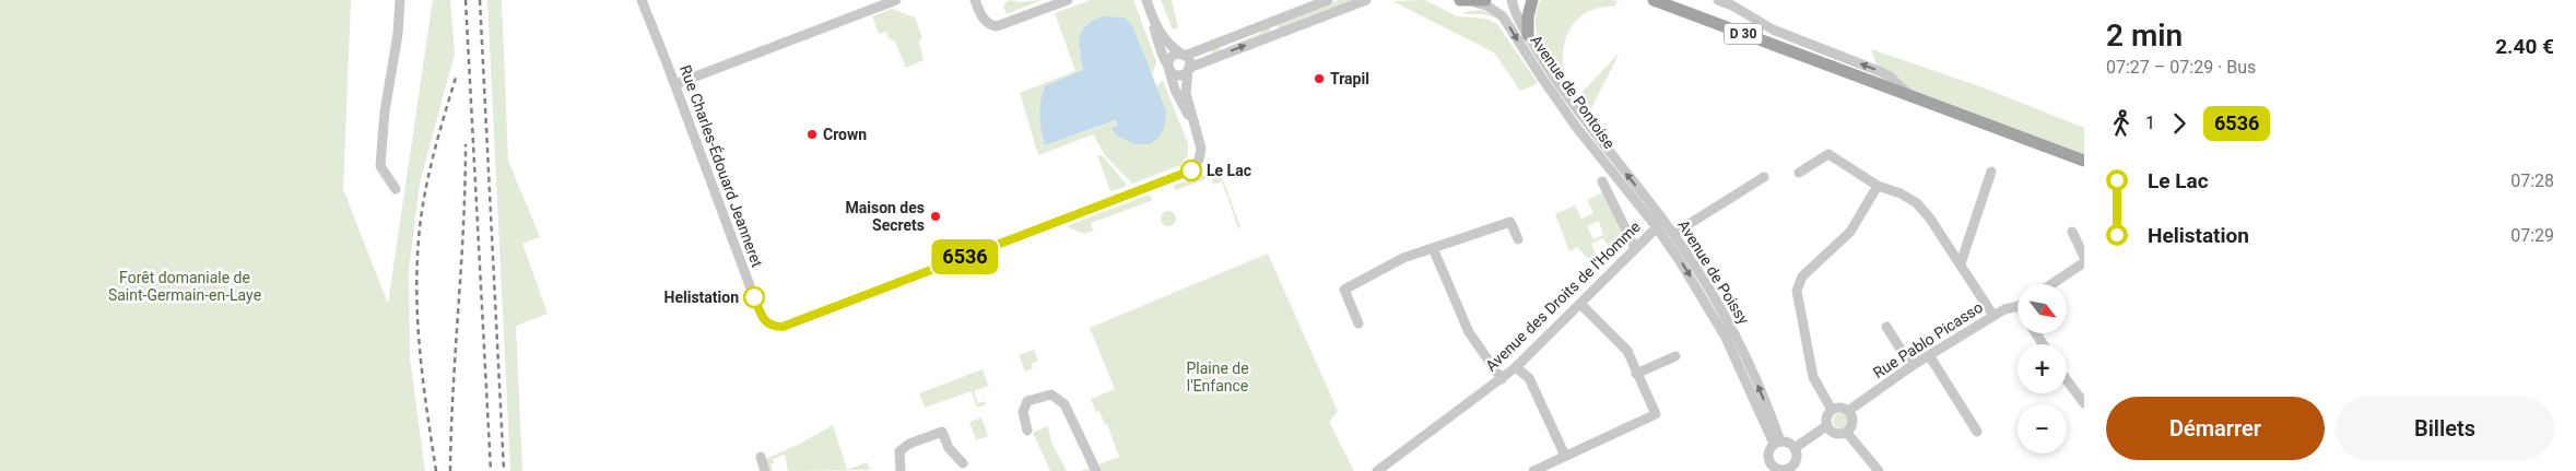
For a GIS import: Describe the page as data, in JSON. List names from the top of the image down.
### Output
{
  "streets": {
    "main road": ["D 30"],
    "street": [
      "Avenue de Pontoise",
      "Rue Charles-Édouard Jeanneret",
      "Avenue de Poissy",
      "Avenue des Droits de l'Homme",
      "Rue Pablo Picasso"
    ]
  },
  "crossings": [
    ["Avenue de Pontoise", "Avenue de Poissy"],
    ["Avenue de Poissy", "Avenue des Droits de l'Homme"]
  ],
  "parks": ["Forêt domaniale de Saint-Germain-en-Laye", "Plaine de l'Enfance"],
  "places": [
    "Trapil",
    "Crown",
    "Le Lac",
    "Maison des Secrets",
    "Helistation"
  ],
  "lines": ["bus line 6536"],
  "north": "bottom right",
  "page": {
    "on_map": "6536",
    "heading": ["2 min", "07:27 – 07:29 · Bus", "2.40 €"],
    "legs": ["1", "6536"],
    "list": [
      {
        "name": "Le Lac",
        "value": "07:28"
      },
      {
        "name": "Helistation",
        "value": "07:29"
      }
    ],
    "map_buttons": ["+", "−"],
    "buttons": ["Démarrer", "Billets"]
  }
}
